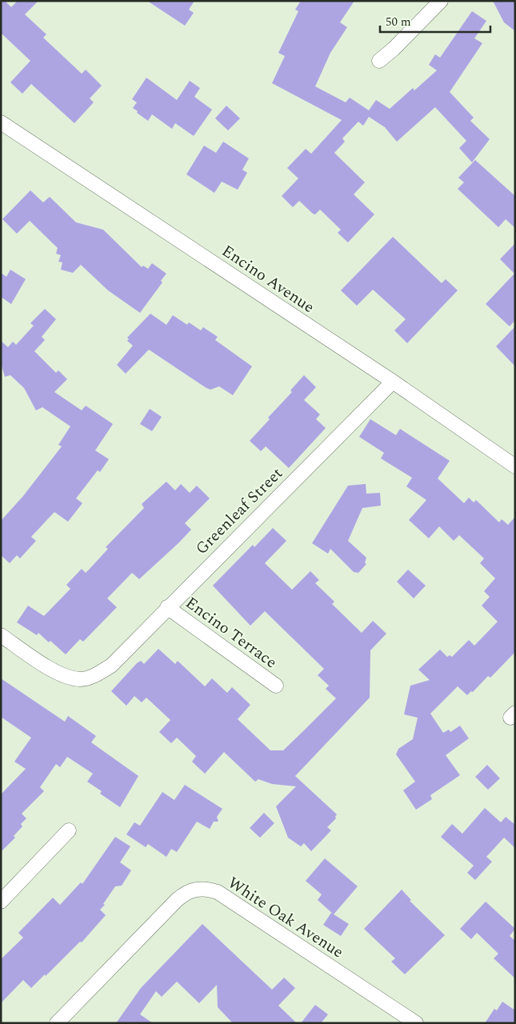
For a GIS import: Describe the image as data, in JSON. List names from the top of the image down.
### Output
{
  "streets": {
    "street": [
      "Encino Avenue",
      "Greenleaf Street",
      "Encino Terrace",
      "White Oak Avenue"
    ]
  },
  "crossings": [
    ["Encino Avenue", "Greenleaf Street"],
    ["Greenleaf Street", "Encino Terrace"]
  ],
  "scale_bar": "50 m"
}
